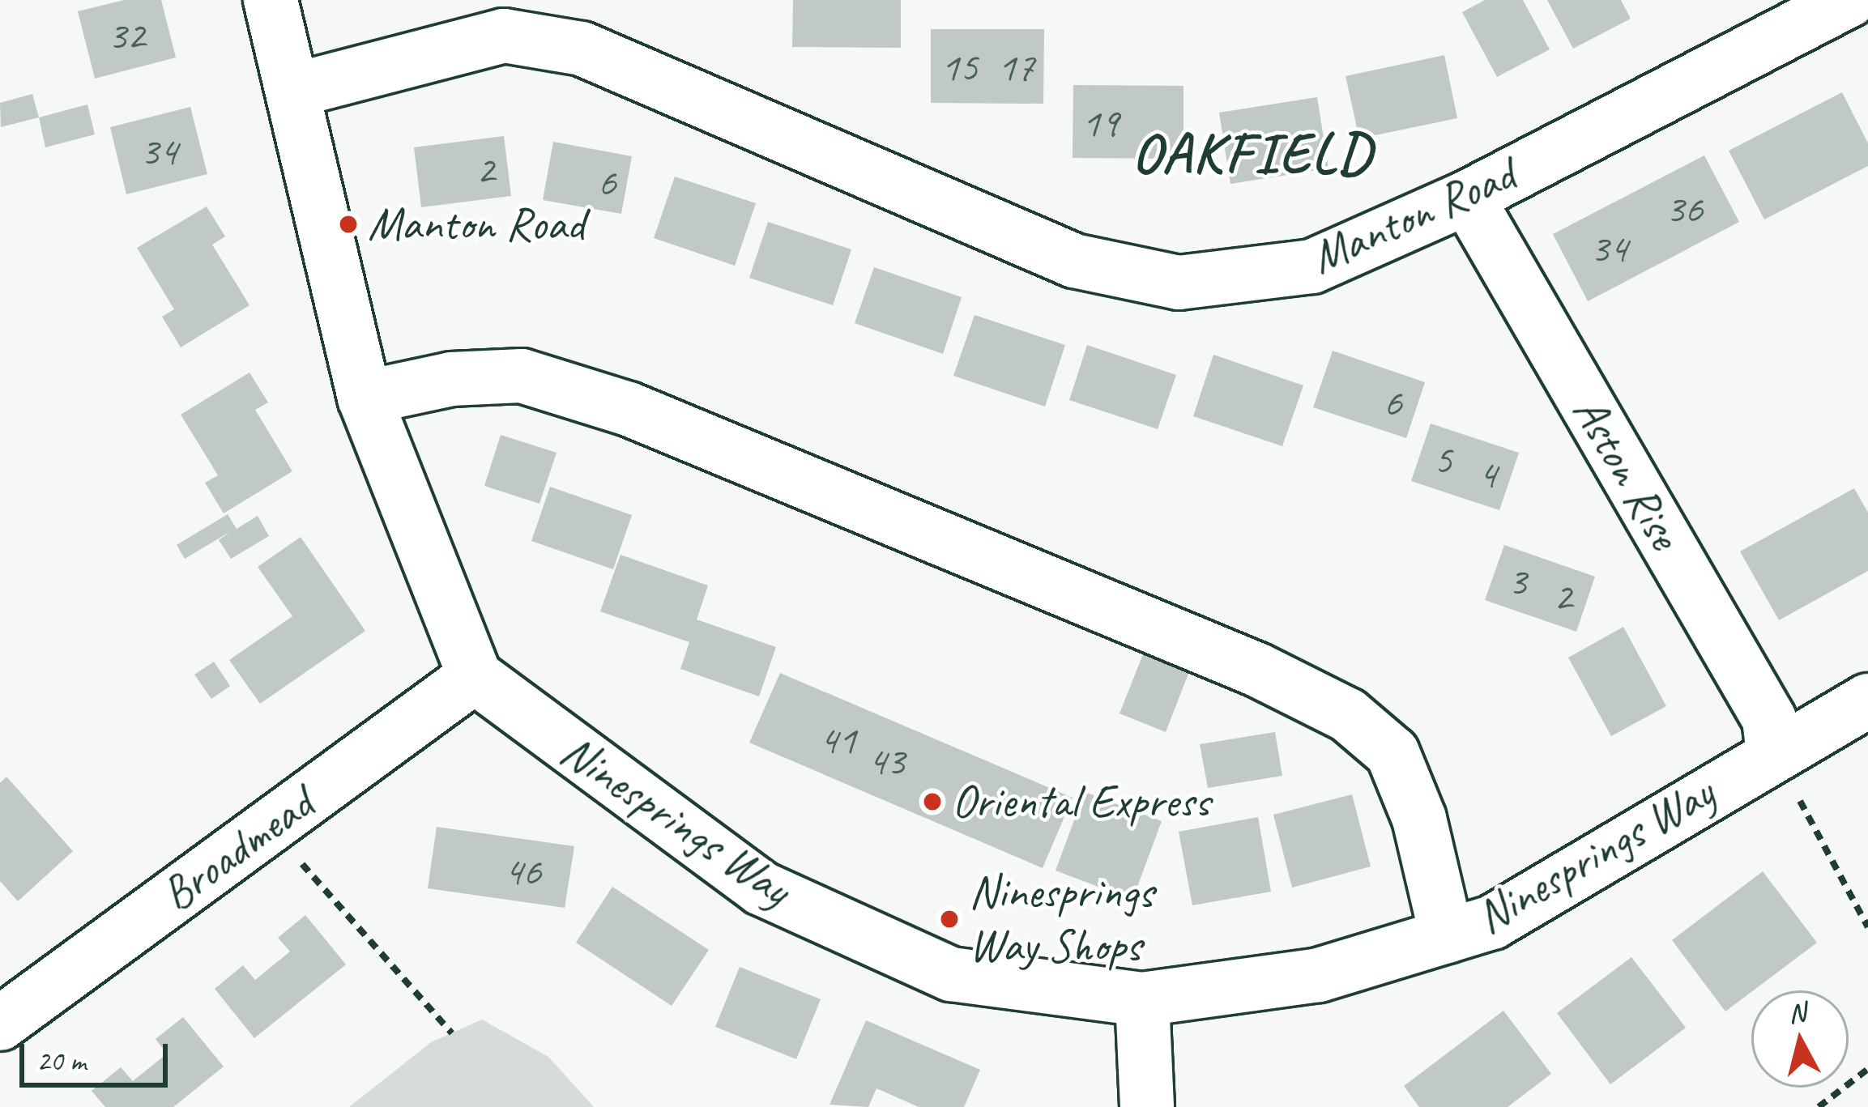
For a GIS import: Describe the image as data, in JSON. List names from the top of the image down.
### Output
{
  "streets": {
    "street": [
      "Manton Road",
      "Aston Rise",
      "Ninesprings Way",
      "Broadmead"
    ]
  },
  "crossings": [
    ["Manton Road", "Aston Rise"],
    ["Aston Rise", "Ninesprings Way"],
    ["Ninesprings Way", "Broadmead"]
  ],
  "districts": ["OAKFIELD"],
  "places": ["Manton Road", "Oriental Express", "Ninesprings Way Shops"],
  "house_numbers": [
    "32",
    "15",
    "17",
    "19",
    "34",
    "2",
    "6",
    "36",
    "34",
    "6",
    "5",
    "4",
    "3",
    "2",
    "41",
    "43",
    "46"
  ],
  "scale_bar": "20 m",
  "north": "top"
}
